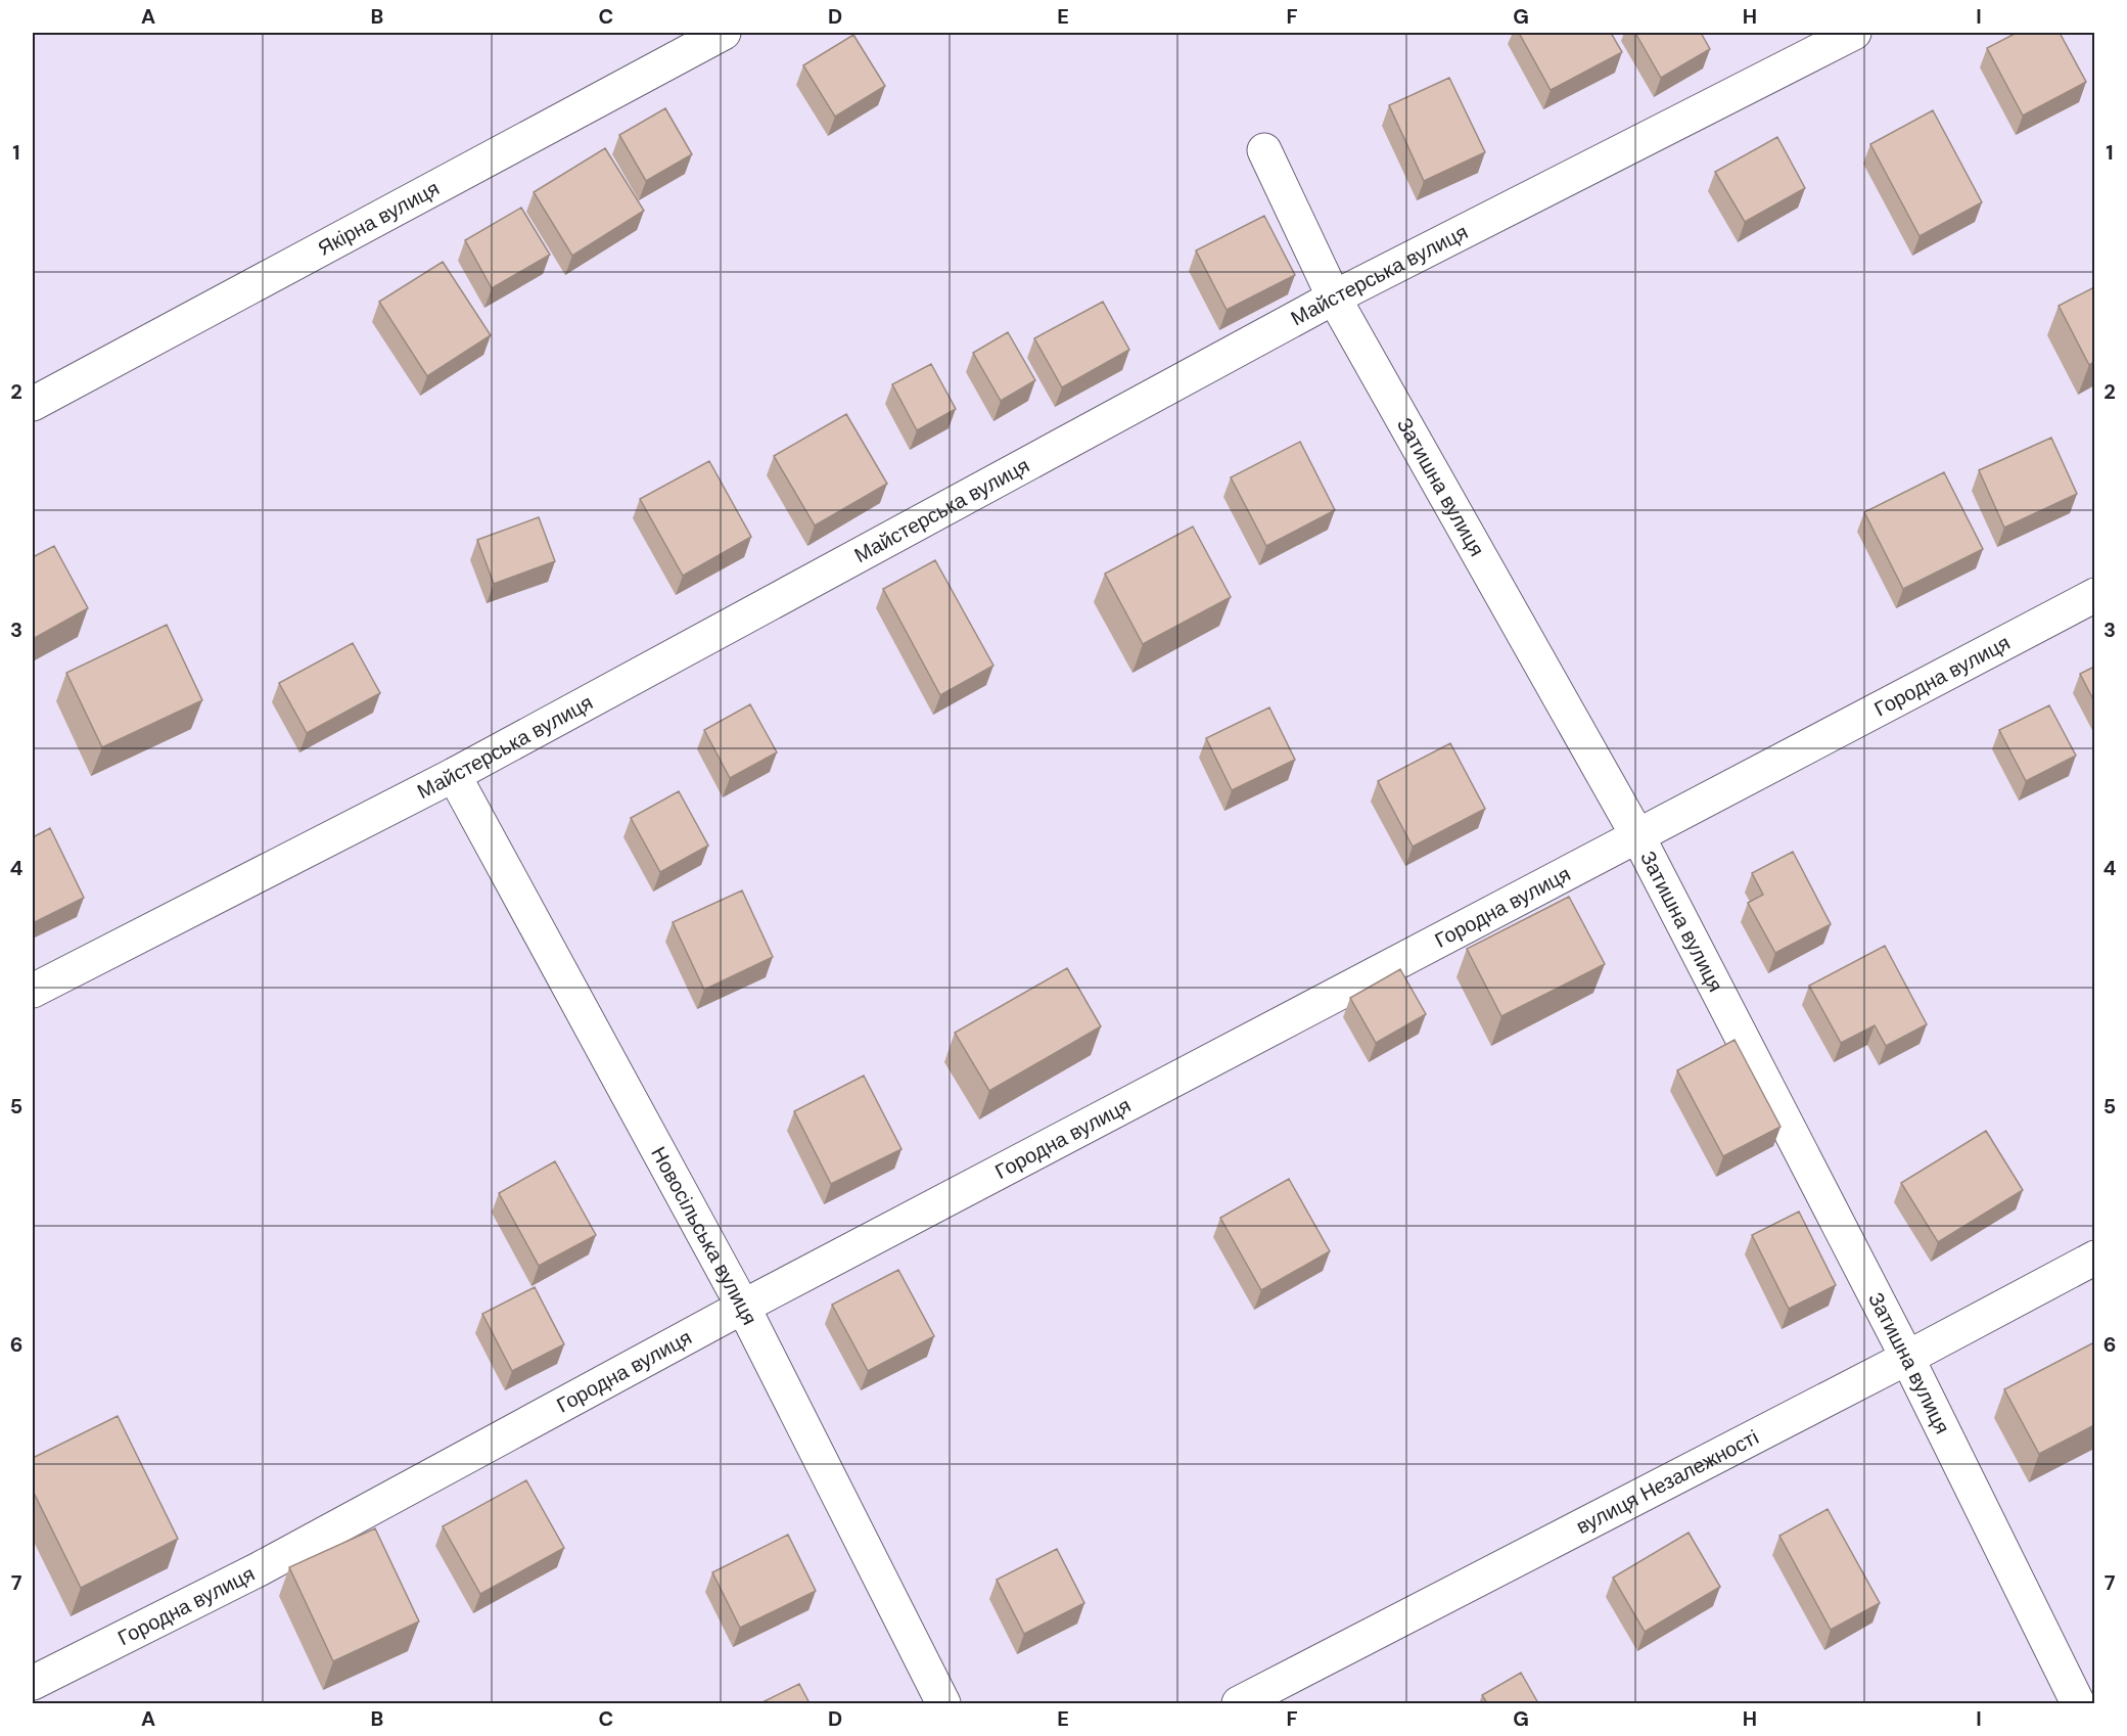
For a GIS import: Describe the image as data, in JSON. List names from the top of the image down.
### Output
{
  "streets": {
    "street": [
      "Якірна вулиця",
      "Майстерська вулиця",
      "Затишна вулиця",
      "Городна вулиця",
      "Новосільська вулиця",
      "вулиця Незалежності"
    ]
  },
  "crossings": [
    ["Майстерська вулиця", "Затишна вулиця"],
    ["Майстерська вулиця", "Новосільська вулиця"],
    ["Затишна вулиця", "Городна вулиця"],
    ["Затишна вулиця", "вулиця Незалежності"],
    ["Городна вулиця", "Новосільська вулиця"]
  ],
  "grid": {
    "columns": [
      "A",
      "B",
      "C",
      "D",
      "E",
      "F",
      "G",
      "H",
      "I"
    ],
    "rows": [
      "1",
      "2",
      "3",
      "4",
      "5",
      "6",
      "7"
    ]
  }
}
